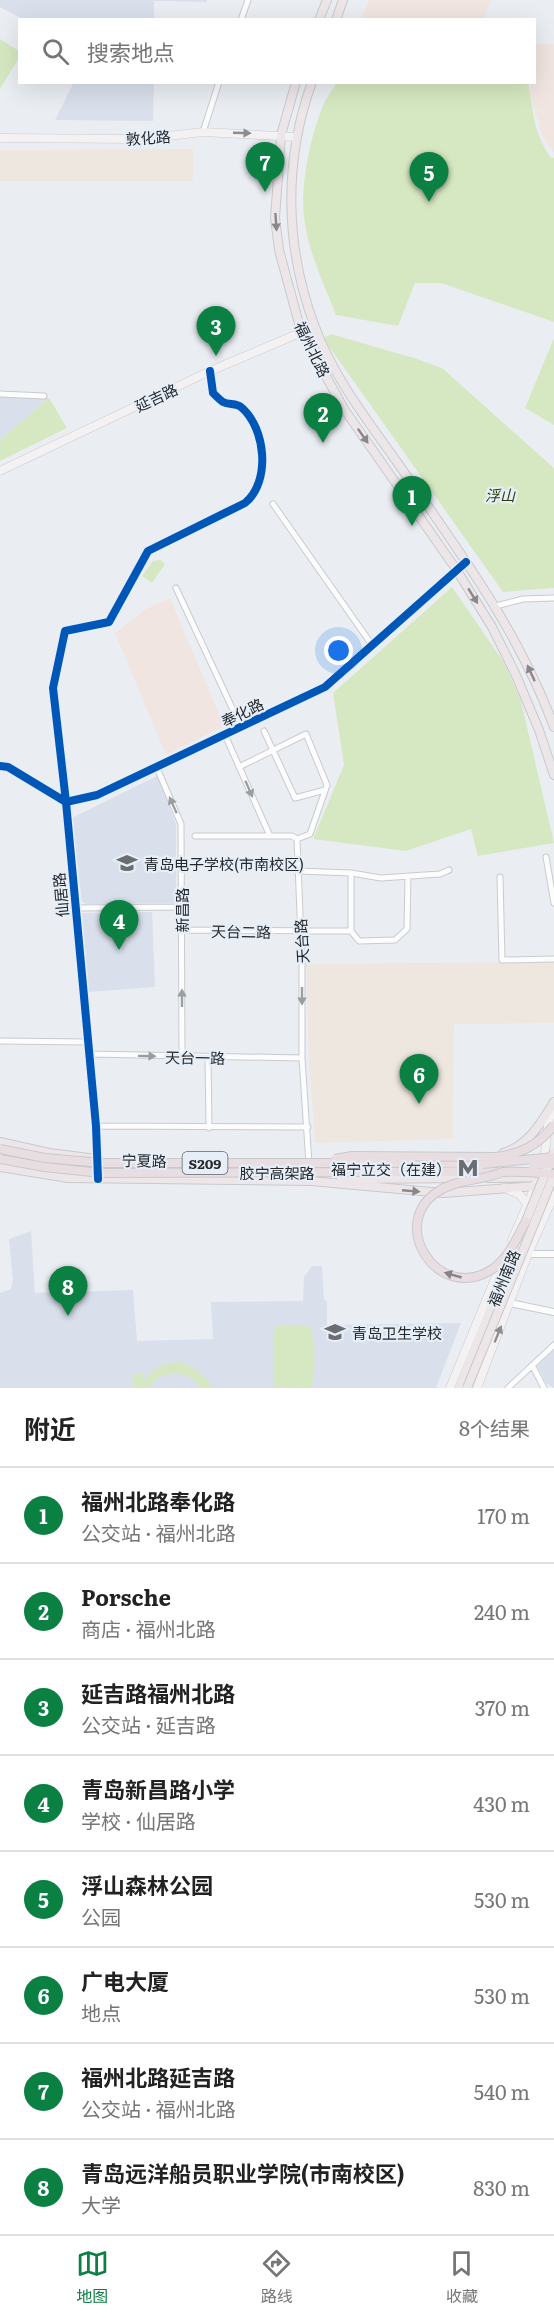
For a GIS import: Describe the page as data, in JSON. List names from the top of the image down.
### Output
{
  "streets": {
    "highway": ["S209", "胶宁高架路"],
    "main road": [
      "敦化路",
      "福州北路",
      "延吉路",
      "宁夏路",
      "福州南路"
    ],
    "street": [
      "奉化路",
      "仙居路",
      "新昌路",
      "天台二路",
      "天台路",
      "天台一路"
    ]
  },
  "crossings": [
    ["敦化路", "福州北路"],
    ["福州北路", "延吉路"],
    ["福州北路", "奉化路"],
    ["延吉路", "仙居路"],
    ["奉化路", "仙居路"],
    ["奉化路", "新昌路"],
    ["仙居路", "天台一路"],
    ["仙居路", "宁夏路"],
    ["新昌路", "天台二路"],
    ["新昌路", "天台一路"],
    ["天台二路", "天台路"],
    ["天台路", "天台一路"],
    ["天台路", "宁夏路"],
    ["宁夏路", "胶宁高架路"],
    ["宁夏路", "福州南路"],
    ["胶宁高架路", "福州南路"]
  ],
  "one_way": ["新昌路", "天台路", "天台一路"],
  "parks": ["浮山"],
  "places": {
    "school or university": ["青岛电子学校(市南校区)", "青岛卫生学校"],
    "metro station": ["福宁立交（在建）"]
  },
  "page": {
    "search": "搜索地点",
    "pins": [
      "7",
      "5",
      "3",
      "2",
      "1",
      "4",
      "6",
      "8"
    ],
    "heading": ["附近", "8个结果"],
    "list": [
      {
        "mark": "1",
        "name": "福州北路奉化路",
        "note": "公交站 · 福州北路",
        "value": "170 m"
      },
      {
        "mark": "2",
        "name": "Porsche",
        "note": "商店 · 福州北路",
        "value": "240 m"
      },
      {
        "mark": "3",
        "name": "延吉路福州北路",
        "note": "公交站 · 延吉路",
        "value": "370 m"
      },
      {
        "mark": "4",
        "name": "青岛新昌路小学",
        "note": "学校 · 仙居路",
        "value": "430 m"
      },
      {
        "mark": "5",
        "name": "浮山森林公园",
        "note": "公园",
        "value": "530 m"
      },
      {
        "mark": "6",
        "name": "广电大厦",
        "note": "地点",
        "value": "530 m"
      },
      {
        "mark": "7",
        "name": "福州北路延吉路",
        "note": "公交站 · 福州北路",
        "value": "540 m"
      },
      {
        "mark": "8",
        "name": "青岛远洋船员职业学院(市南校区)",
        "note": "大学",
        "value": "830 m"
      }
    ],
    "nav": ["地图", "路线", "收藏"]
  }
}
